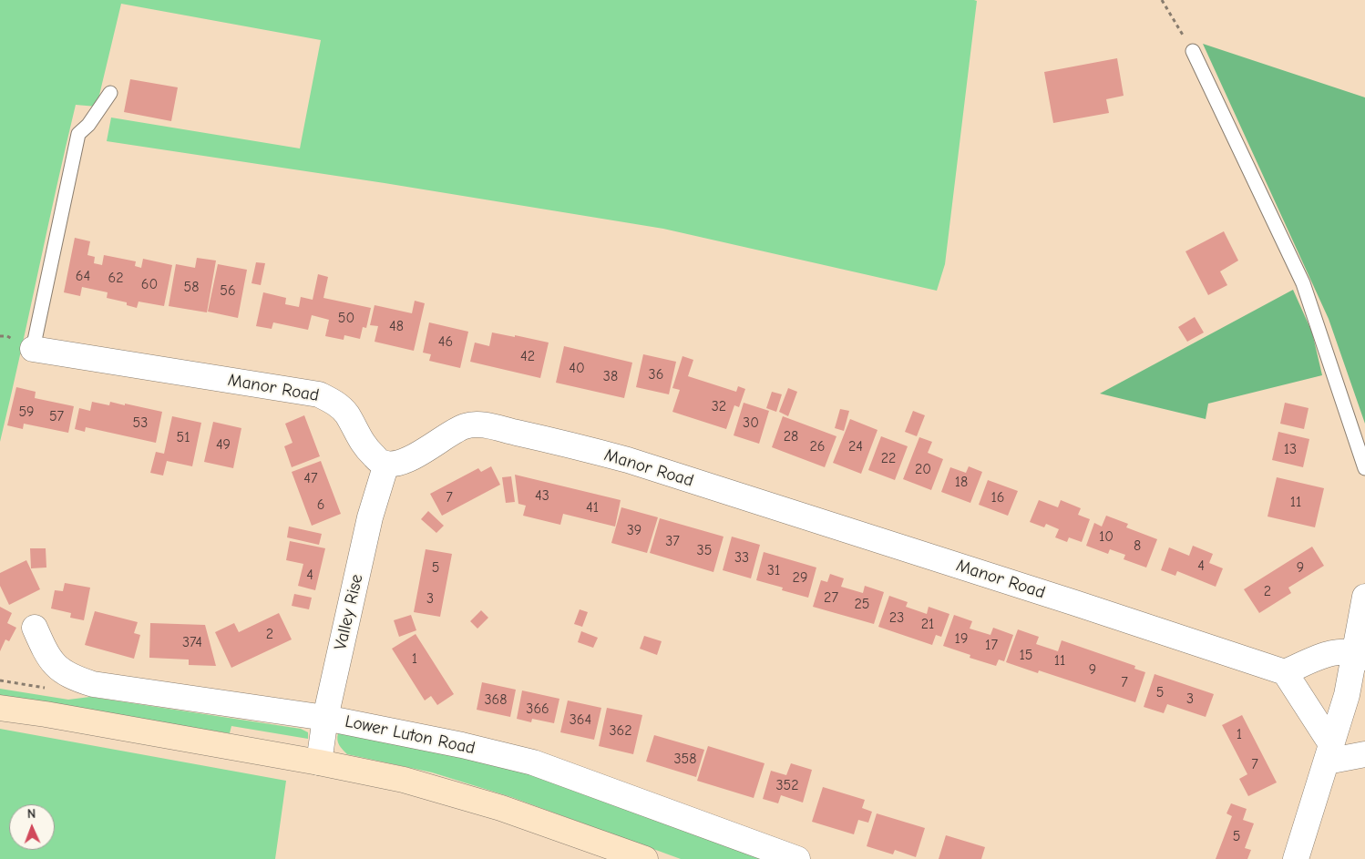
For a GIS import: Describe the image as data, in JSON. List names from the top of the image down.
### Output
{
  "streets": {
    "street": ["Manor Road", "Valley Rise", "Lower Luton Road"]
  },
  "crossings": [
    ["Manor Road", "Valley Rise"],
    ["Valley Rise", "Lower Luton Road"]
  ],
  "house_numbers": [
    "64",
    "62",
    "60",
    "58",
    "56",
    "50",
    "48",
    "46",
    "42",
    "40",
    "36",
    "38",
    "32",
    "59",
    "57",
    "53",
    "30",
    "28",
    "51",
    "49",
    "26",
    "24",
    "13",
    "22",
    "20",
    "47",
    "18",
    "43",
    "7",
    "16",
    "11",
    "6",
    "41",
    "39",
    "10",
    "37",
    "8",
    "35",
    "33",
    "4",
    "5",
    "9",
    "31",
    "4",
    "29",
    "2",
    "27",
    "3",
    "25",
    "23",
    "21",
    "2",
    "19",
    "374",
    "17",
    "15",
    "1",
    "11",
    "9",
    "7",
    "5",
    "3",
    "368",
    "366",
    "364",
    "362",
    "1",
    "358",
    "7",
    "352",
    "5"
  ],
  "north": "top"
}
